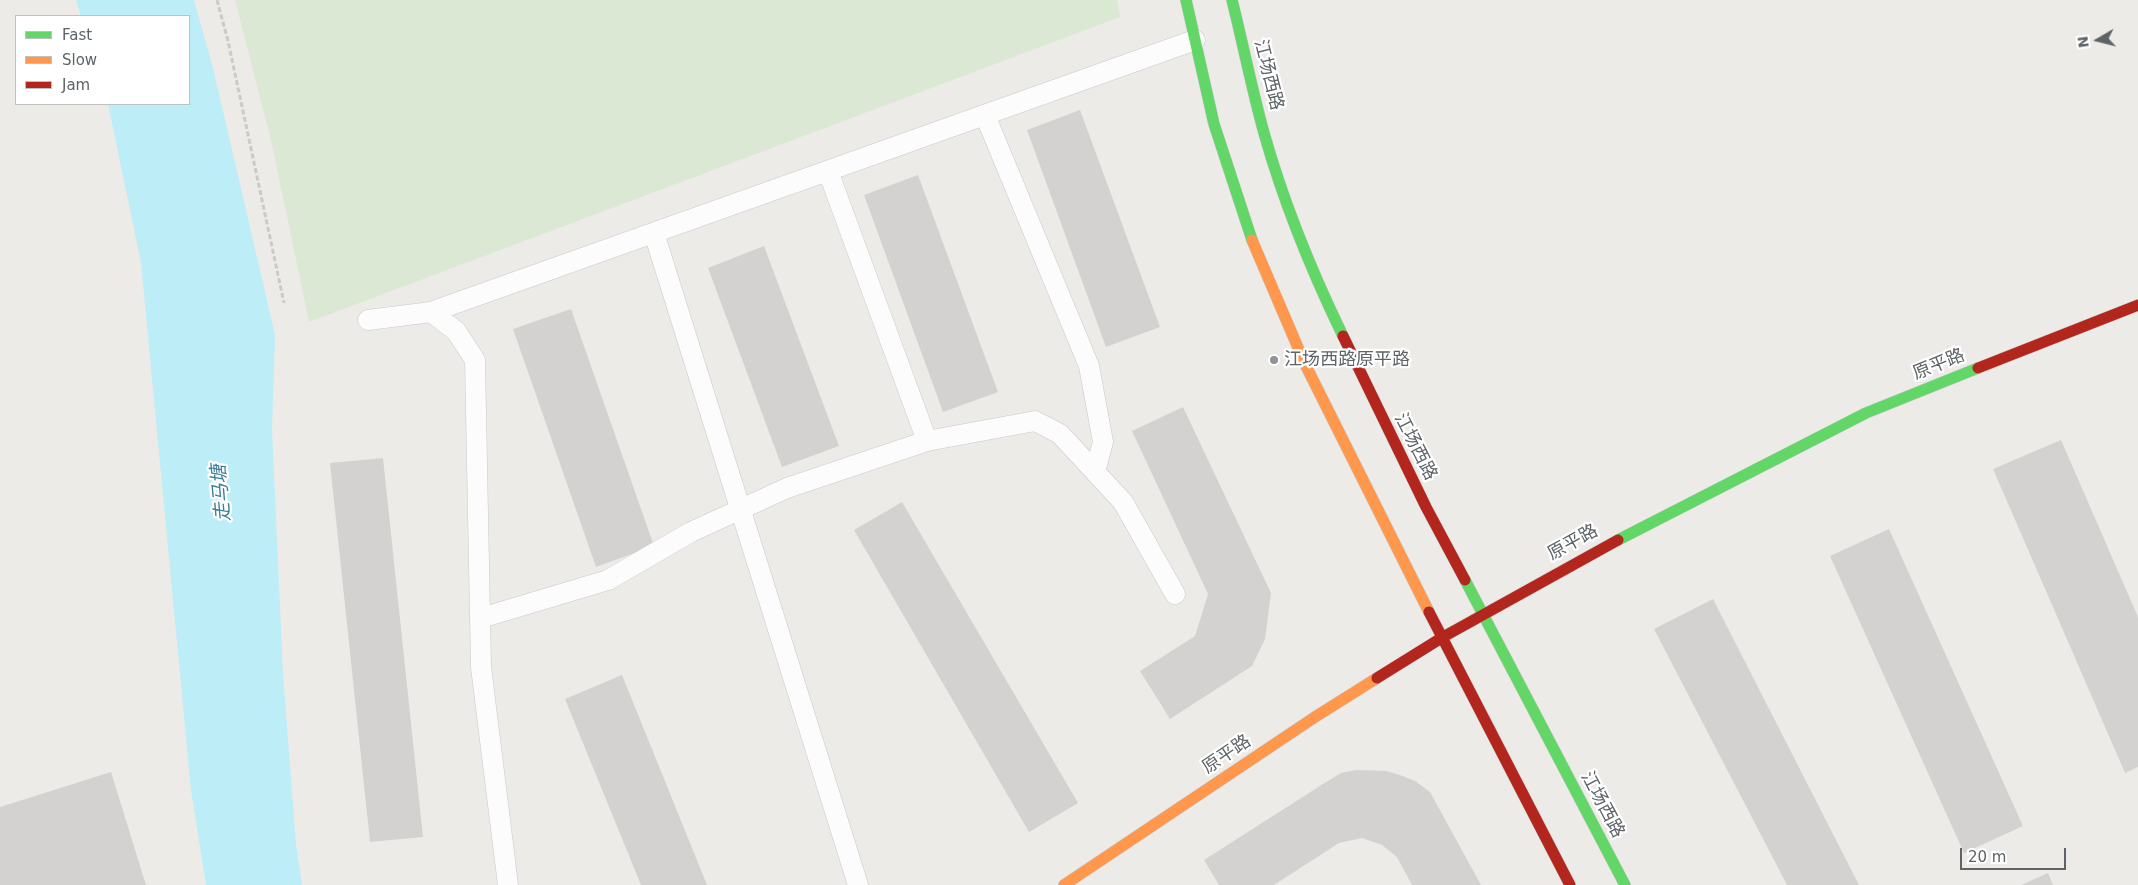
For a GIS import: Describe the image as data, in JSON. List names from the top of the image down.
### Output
{
  "streets": {
    "main road": ["江场西路", "原平路"]
  },
  "crossings": [
    ["江场西路", "原平路"]
  ],
  "water": ["走马塘"],
  "places": ["江场西路原平路"],
  "legend": ["Fast", "Slow", "Jam"],
  "scale_bar": "20 m",
  "north": "left"
}
